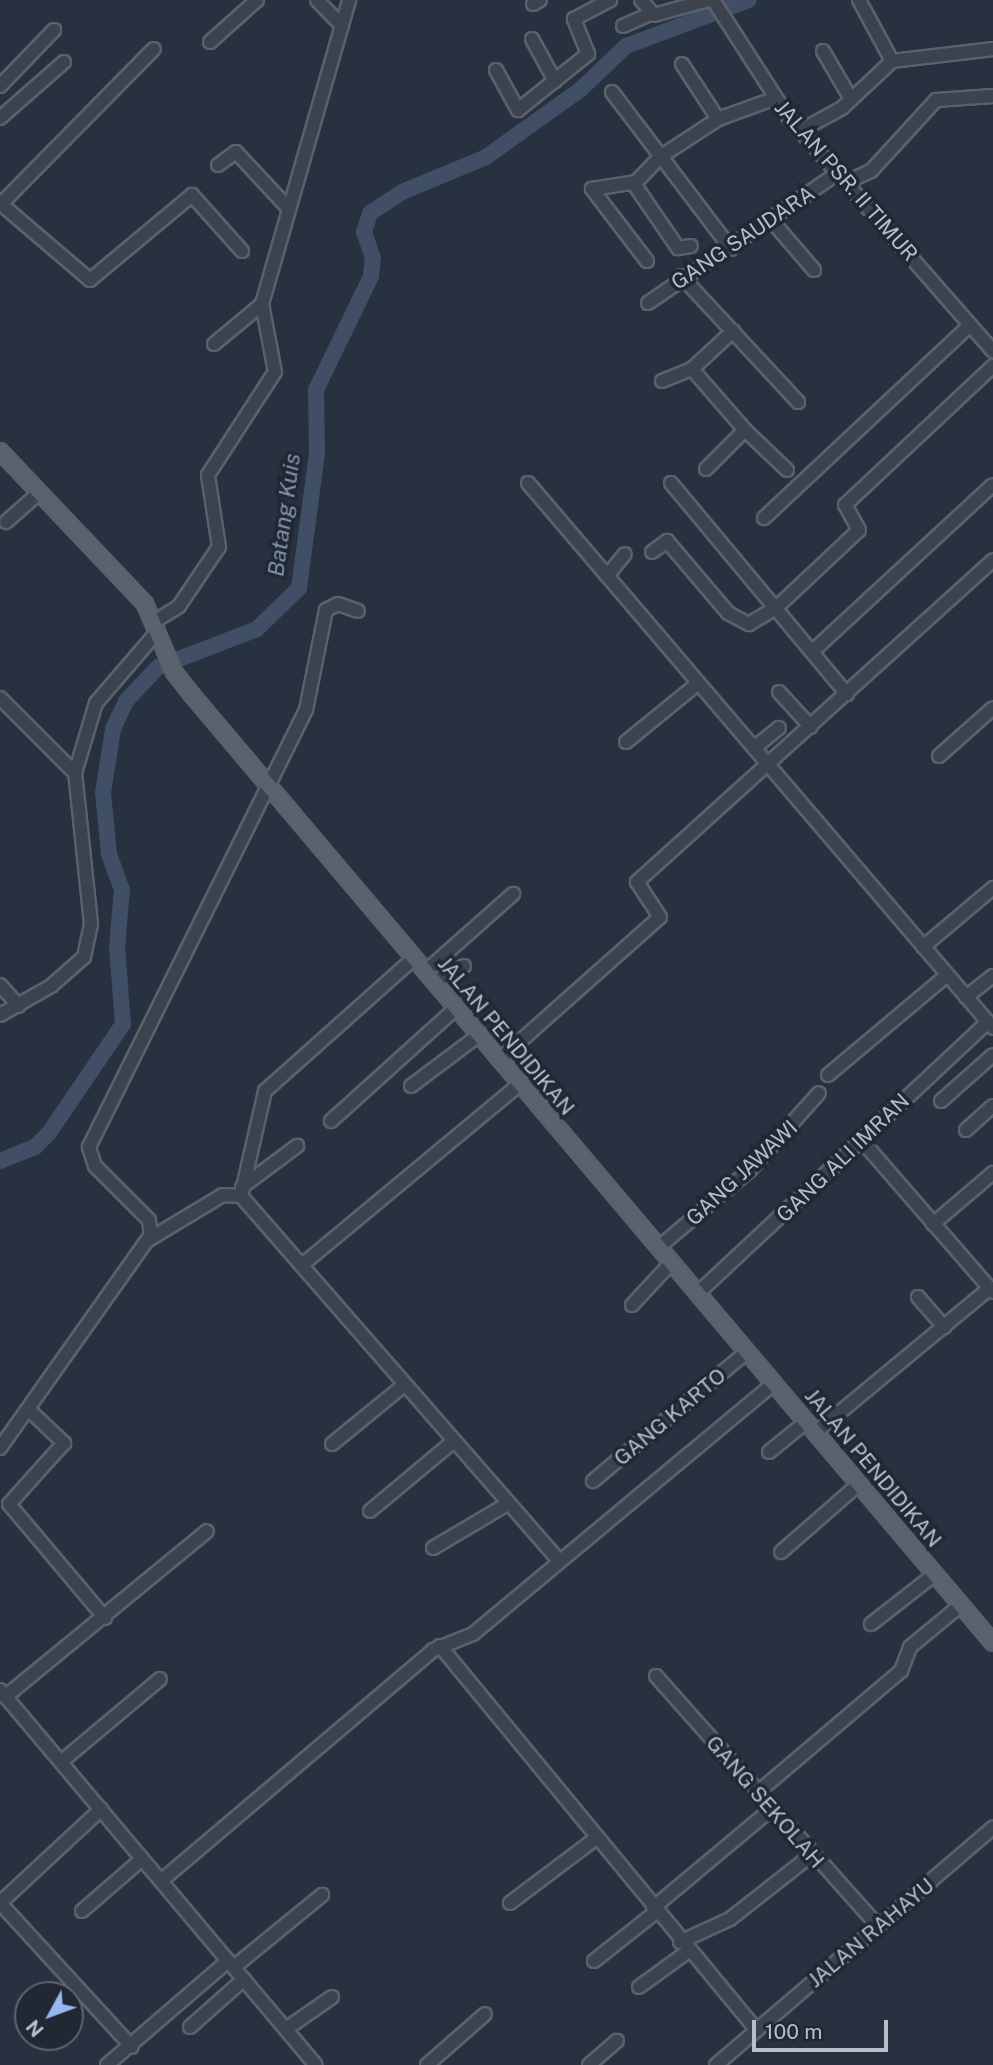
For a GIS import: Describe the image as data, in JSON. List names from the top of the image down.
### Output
{
  "streets": {
    "main road": ["JALAN PENDIDIKAN"],
    "street": [
      "JALAN PSR. II TIMUR",
      "GANG SAUDARA",
      "GANG ALI IMRAN",
      "GANG JAWAWI",
      "GANG KARTO",
      "GANG SEKOLAH",
      "JALAN RAHAYU"
    ]
  },
  "crossings": [
    ["JALAN PSR. II TIMUR", "GANG SAUDARA"],
    ["JALAN PENDIDIKAN", "GANG ALI IMRAN"],
    ["JALAN PENDIDIKAN", "GANG JAWAWI"],
    ["JALAN PENDIDIKAN", "GANG KARTO"],
    ["GANG SEKOLAH", "JALAN RAHAYU"]
  ],
  "water": ["Batang Kuis"],
  "scale_bar": "100 m",
  "north": "bottom left"
}
